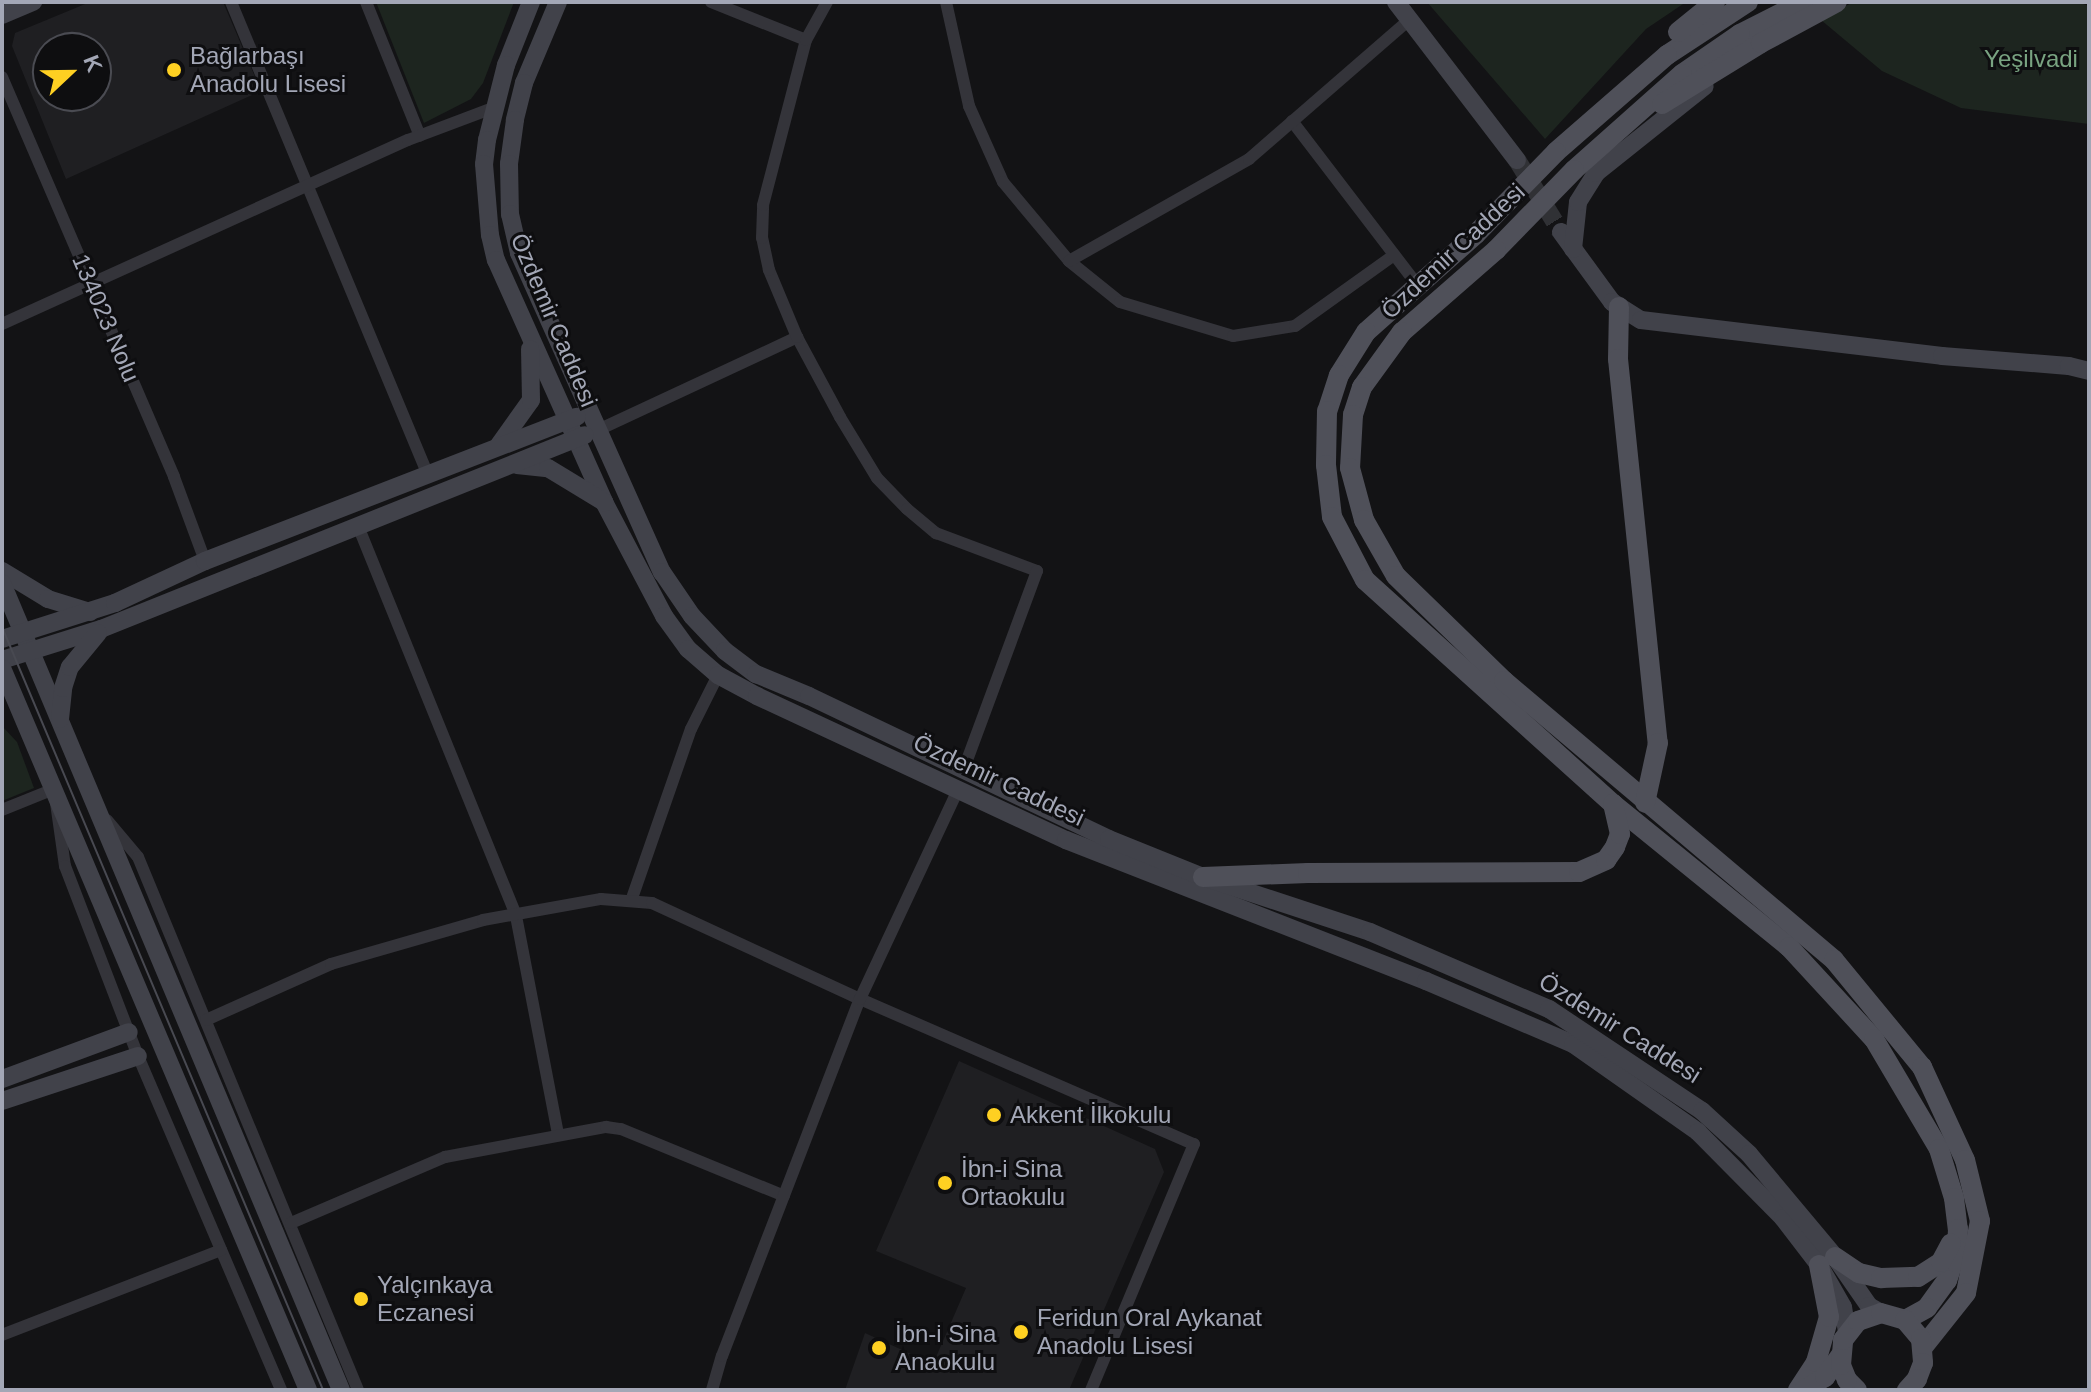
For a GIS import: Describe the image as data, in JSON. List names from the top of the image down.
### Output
{
  "streets": {
    "main road": ["Özdemir Caddesi"],
    "street": ["134023 Nolu"]
  },
  "parks": ["Yeşilvadi"],
  "places": [
    "Bağlarbaşı Anadolu Lisesi",
    "Akkent İlkokulu",
    "İbn-i Sina Ortaokulu",
    "Yalçınkaya Eczanesi",
    "Feridun Oral Aykanat Anadolu Lisesi",
    "İbn-i Sina Anaokulu"
  ],
  "north": "right"
}
